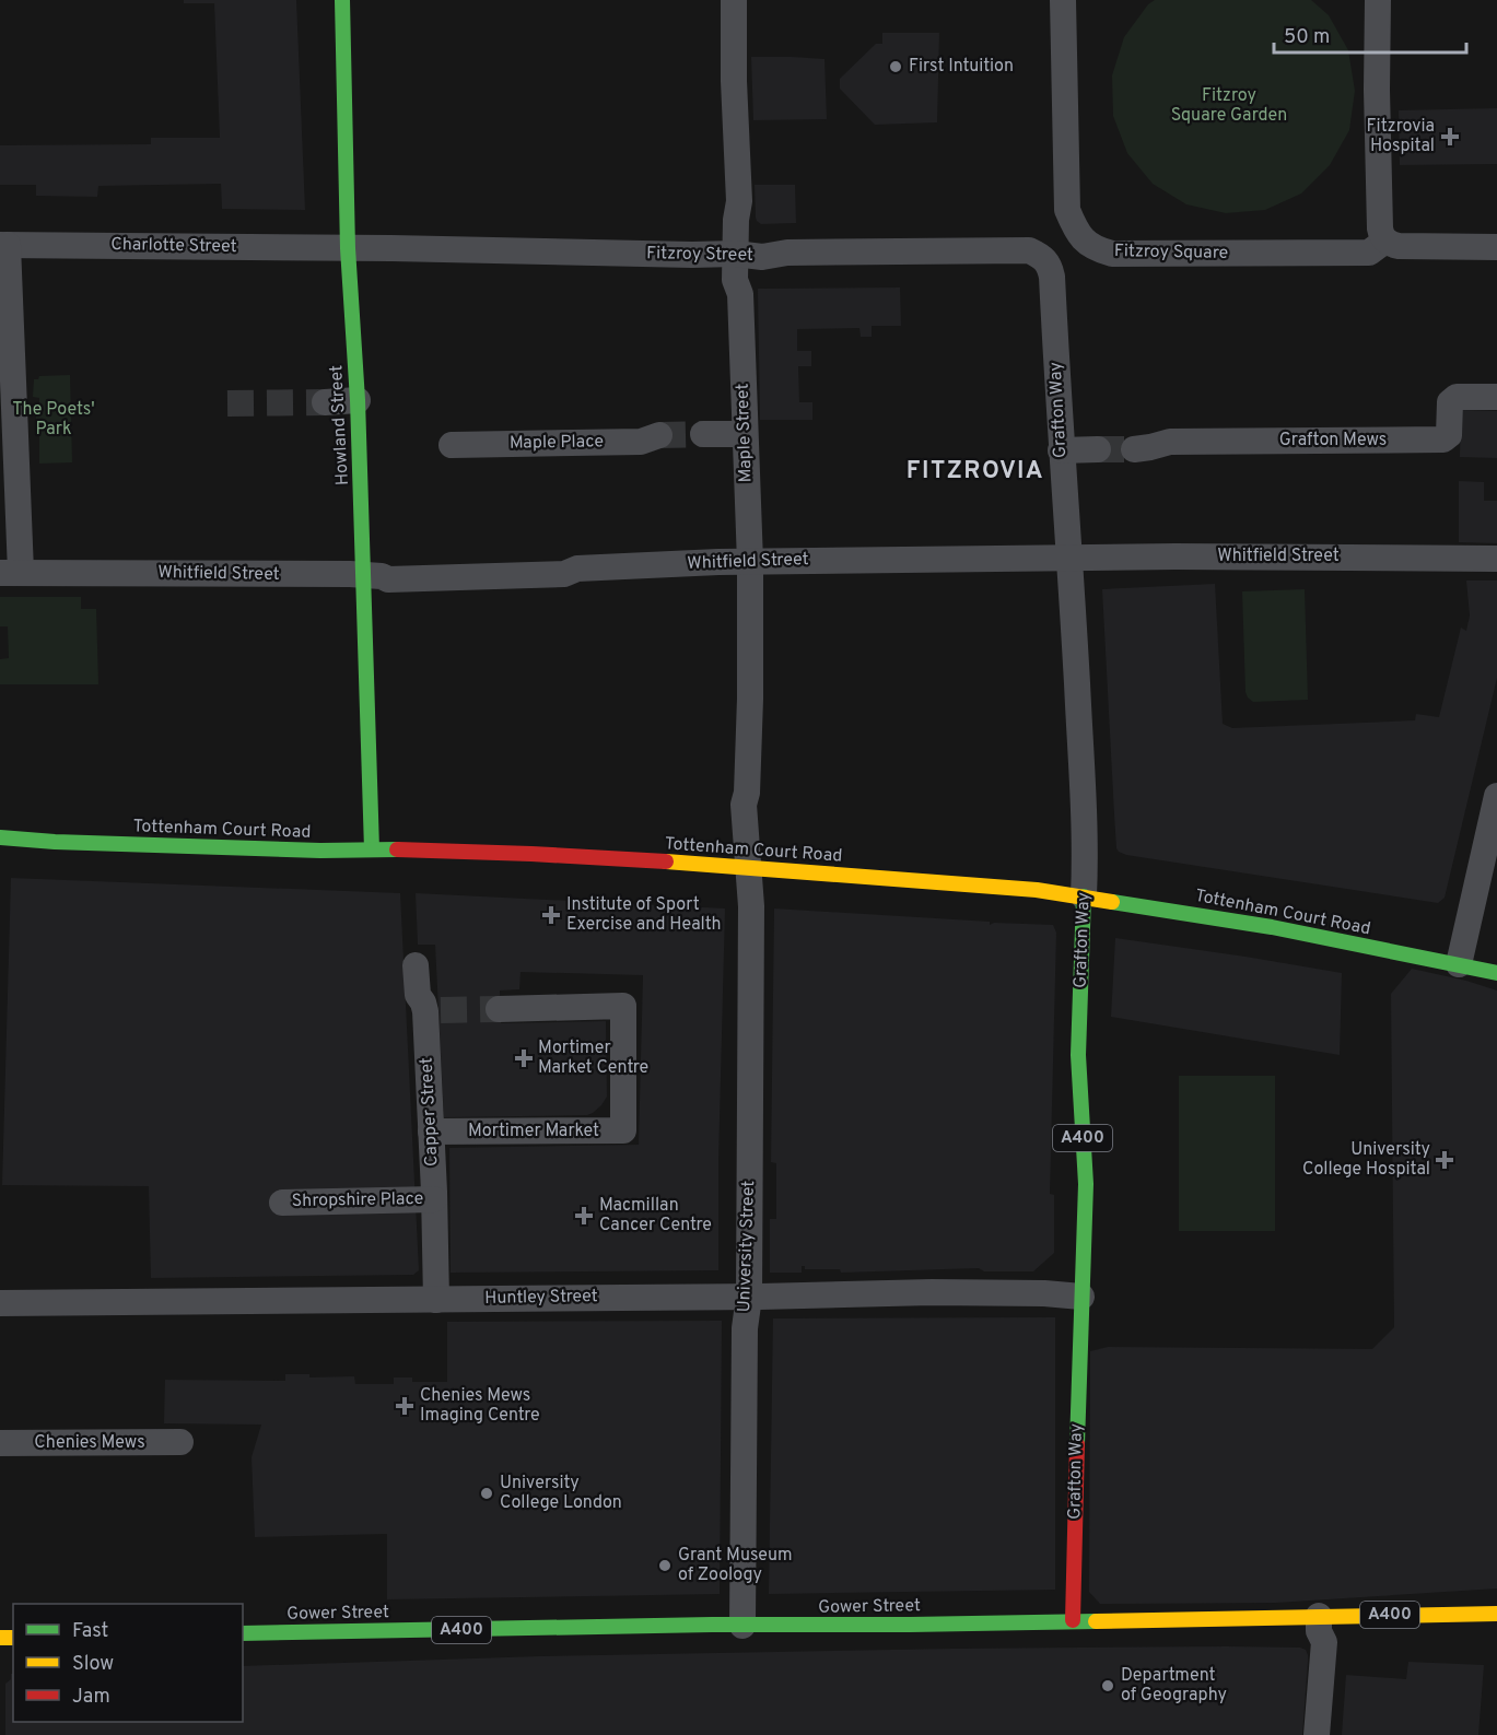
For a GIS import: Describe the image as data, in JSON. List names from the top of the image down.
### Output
{
  "streets": {
    "main road": [
      "Grafton Way",
      "Howland Street",
      "Tottenham Court Road",
      "A400",
      "Gower Street"
    ],
    "street": [
      "Charlotte Street",
      "Fitzroy Square",
      "Fitzroy Street",
      "Maple Street",
      "Grafton Mews",
      "Maple Place",
      "Whitfield Street",
      "Capper Street",
      "Mortimer Market",
      "Shropshire Place",
      "University Street",
      "Huntley Street",
      "Chenies Mews"
    ]
  },
  "crossings": [
    ["Charlotte Street", "Fitzroy Street"],
    ["Charlotte Street", "Howland Street"],
    ["Fitzroy Street", "Grafton Way"],
    ["Fitzroy Street", "Howland Street"],
    ["Fitzroy Street", "Maple Street"],
    ["Grafton Way", "Whitfield Street"],
    ["Grafton Way", "Tottenham Court Road"],
    ["Grafton Way", "Huntley Street"],
    ["Grafton Way", "Gower Street"],
    ["Howland Street", "Whitfield Street"],
    ["Howland Street", "Tottenham Court Road"],
    ["Maple Street", "Whitfield Street"],
    ["Maple Street", "Tottenham Court Road"],
    ["Maple Street", "University Street"],
    ["Tottenham Court Road", "University Street"],
    ["Capper Street", "Mortimer Market"],
    ["Capper Street", "Shropshire Place"],
    ["Capper Street", "Huntley Street"],
    ["University Street", "Huntley Street"],
    ["University Street", "Gower Street"]
  ],
  "districts": ["FITZROVIA"],
  "parks": ["Fitzroy Square Garden", "The Poets' Park"],
  "places": {
    "other": [
      "First Intuition",
      "University College London",
      "Grant Museum of Zoology",
      "Department of Geography"
    ],
    "health": [
      "Fitzrovia Hospital",
      "Institute of Sport Exercise and Health",
      "Mortimer Market Centre",
      "University College Hospital",
      "Macmillan Cancer Centre",
      "Chenies Mews Imaging Centre"
    ]
  },
  "legend": ["Fast", "Slow", "Jam"],
  "scale_bar": "50 m"
}
